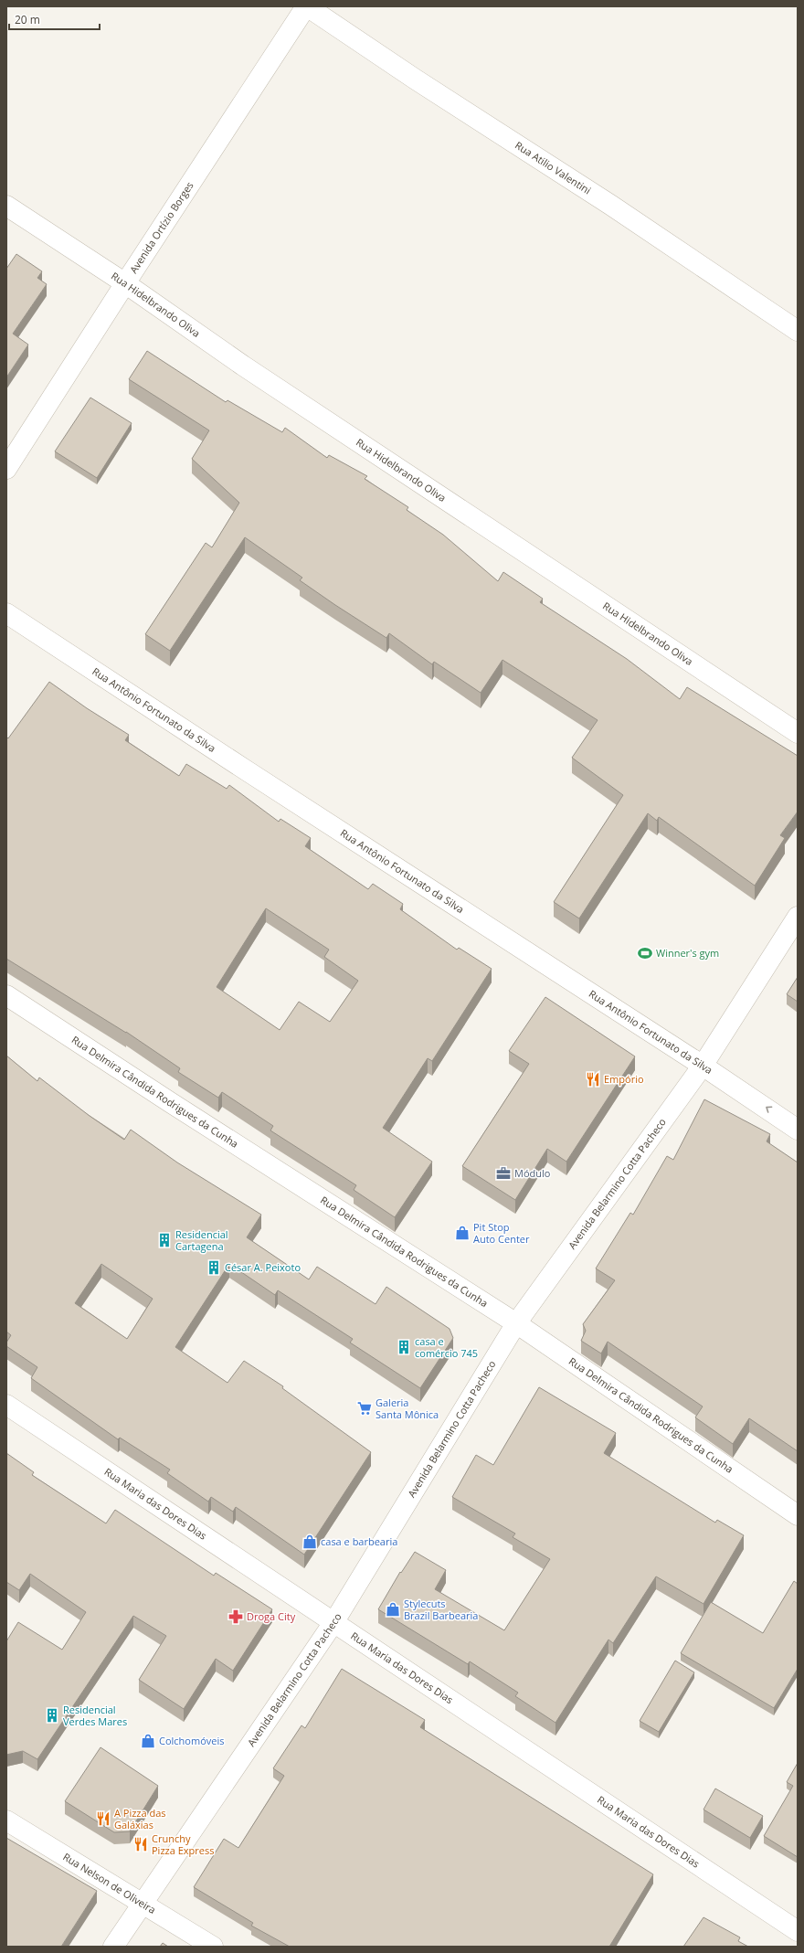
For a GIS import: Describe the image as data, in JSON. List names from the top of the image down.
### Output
{
  "streets": {
    "street": [
      "Rua Atilio Valentini",
      "Avenida Ortízio Borges",
      "Rua Hidelbrando Oliva",
      "Rua Antônio Fortunato da Silva",
      "Rua Delmira Cândida Rodrigues da Cunha",
      "Avenida Belarmino Cotta Pacheco",
      "Rua Maria das Dores Dias",
      "Rua Nelson de Oliveira"
    ]
  },
  "crossings": [
    ["Rua Atilio Valentini", "Avenida Ortízio Borges"],
    ["Avenida Ortízio Borges", "Rua Hidelbrando Oliva"],
    ["Rua Antônio Fortunato da Silva", "Avenida Belarmino Cotta Pacheco"],
    ["Rua Delmira Cândida Rodrigues da Cunha", "Avenida Belarmino Cotta Pacheco"],
    ["Avenida Belarmino Cotta Pacheco", "Rua Maria das Dores Dias"],
    ["Avenida Belarmino Cotta Pacheco", "Rua Nelson de Oliveira"]
  ],
  "places": {
    "sports": ["Winner's gym"],
    "restaurant": ["Empório", "A Pizza das Galáxias", "Crunchy Pizza Express"],
    "office": ["Módulo"],
    "shop": [
      "Pit Stop Auto Center",
      "casa e barbearia",
      "Stylecuts Brazil Barbearia",
      "Colchomóveis"
    ],
    "building": [
      "Residencial Cartagena",
      "César A. Peixoto",
      "casa e comércio 745",
      "Residencial Verdes Mares"
    ],
    "supermarket": ["Galeria Santa Mônica"],
    "pharmacy": ["Droga City"]
  },
  "scale_bar": "20 m"
}
